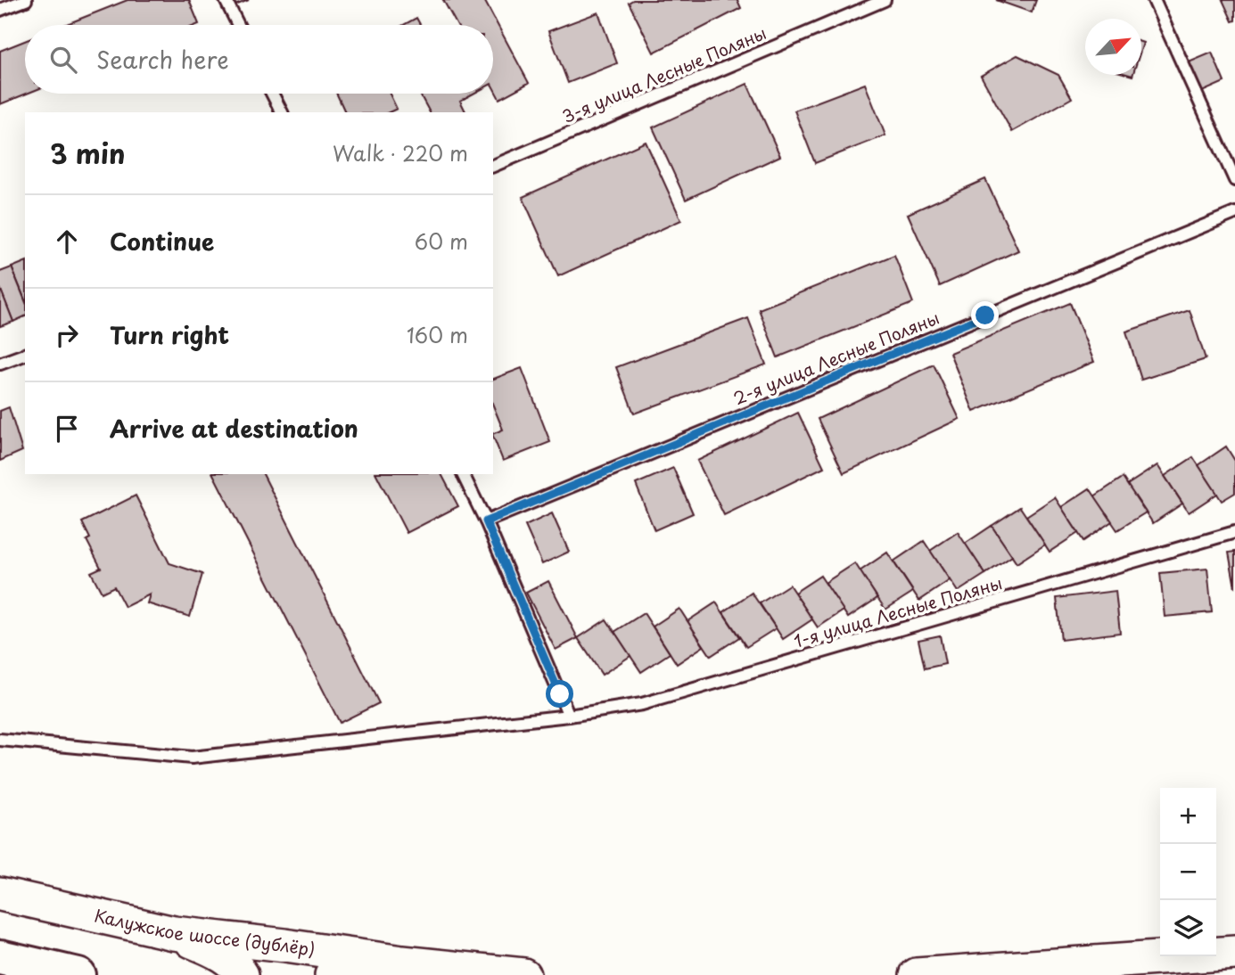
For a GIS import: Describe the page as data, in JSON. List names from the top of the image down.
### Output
{
  "streets": {
    "main road": ["Калужское шоссе (дублёр)"],
    "lane": ["3-я улица Лесные Поляны", "2-я улица Лесные Поляны", "1-я улица Лесные Поляны"]
  },
  "north": "top right",
  "page": {
    "search": "Search here",
    "heading": ["3 min", "Walk · 220 m"],
    "list": [
      ["Continue", "60 m"],
      ["Turn right", "160 m"],
      "Arrive at destination"
    ],
    "map_buttons": ["+", "−"]
  }
}
